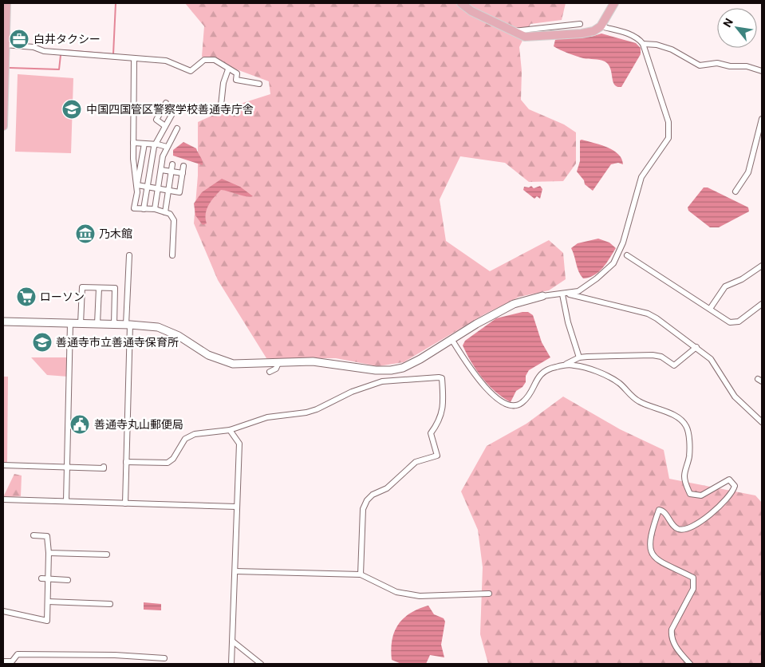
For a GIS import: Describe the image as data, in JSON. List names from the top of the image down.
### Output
{
  "places": {
    "office": ["白井タクシー"],
    "school or university": ["中国四国管区警察学校善通寺庁舎", "善通寺市立善通寺保育所"],
    "museum": ["乃木館"],
    "supermarket": ["ローソン"],
    "public building": ["善通寺丸山郵便局"]
  },
  "north": "top left"
}
